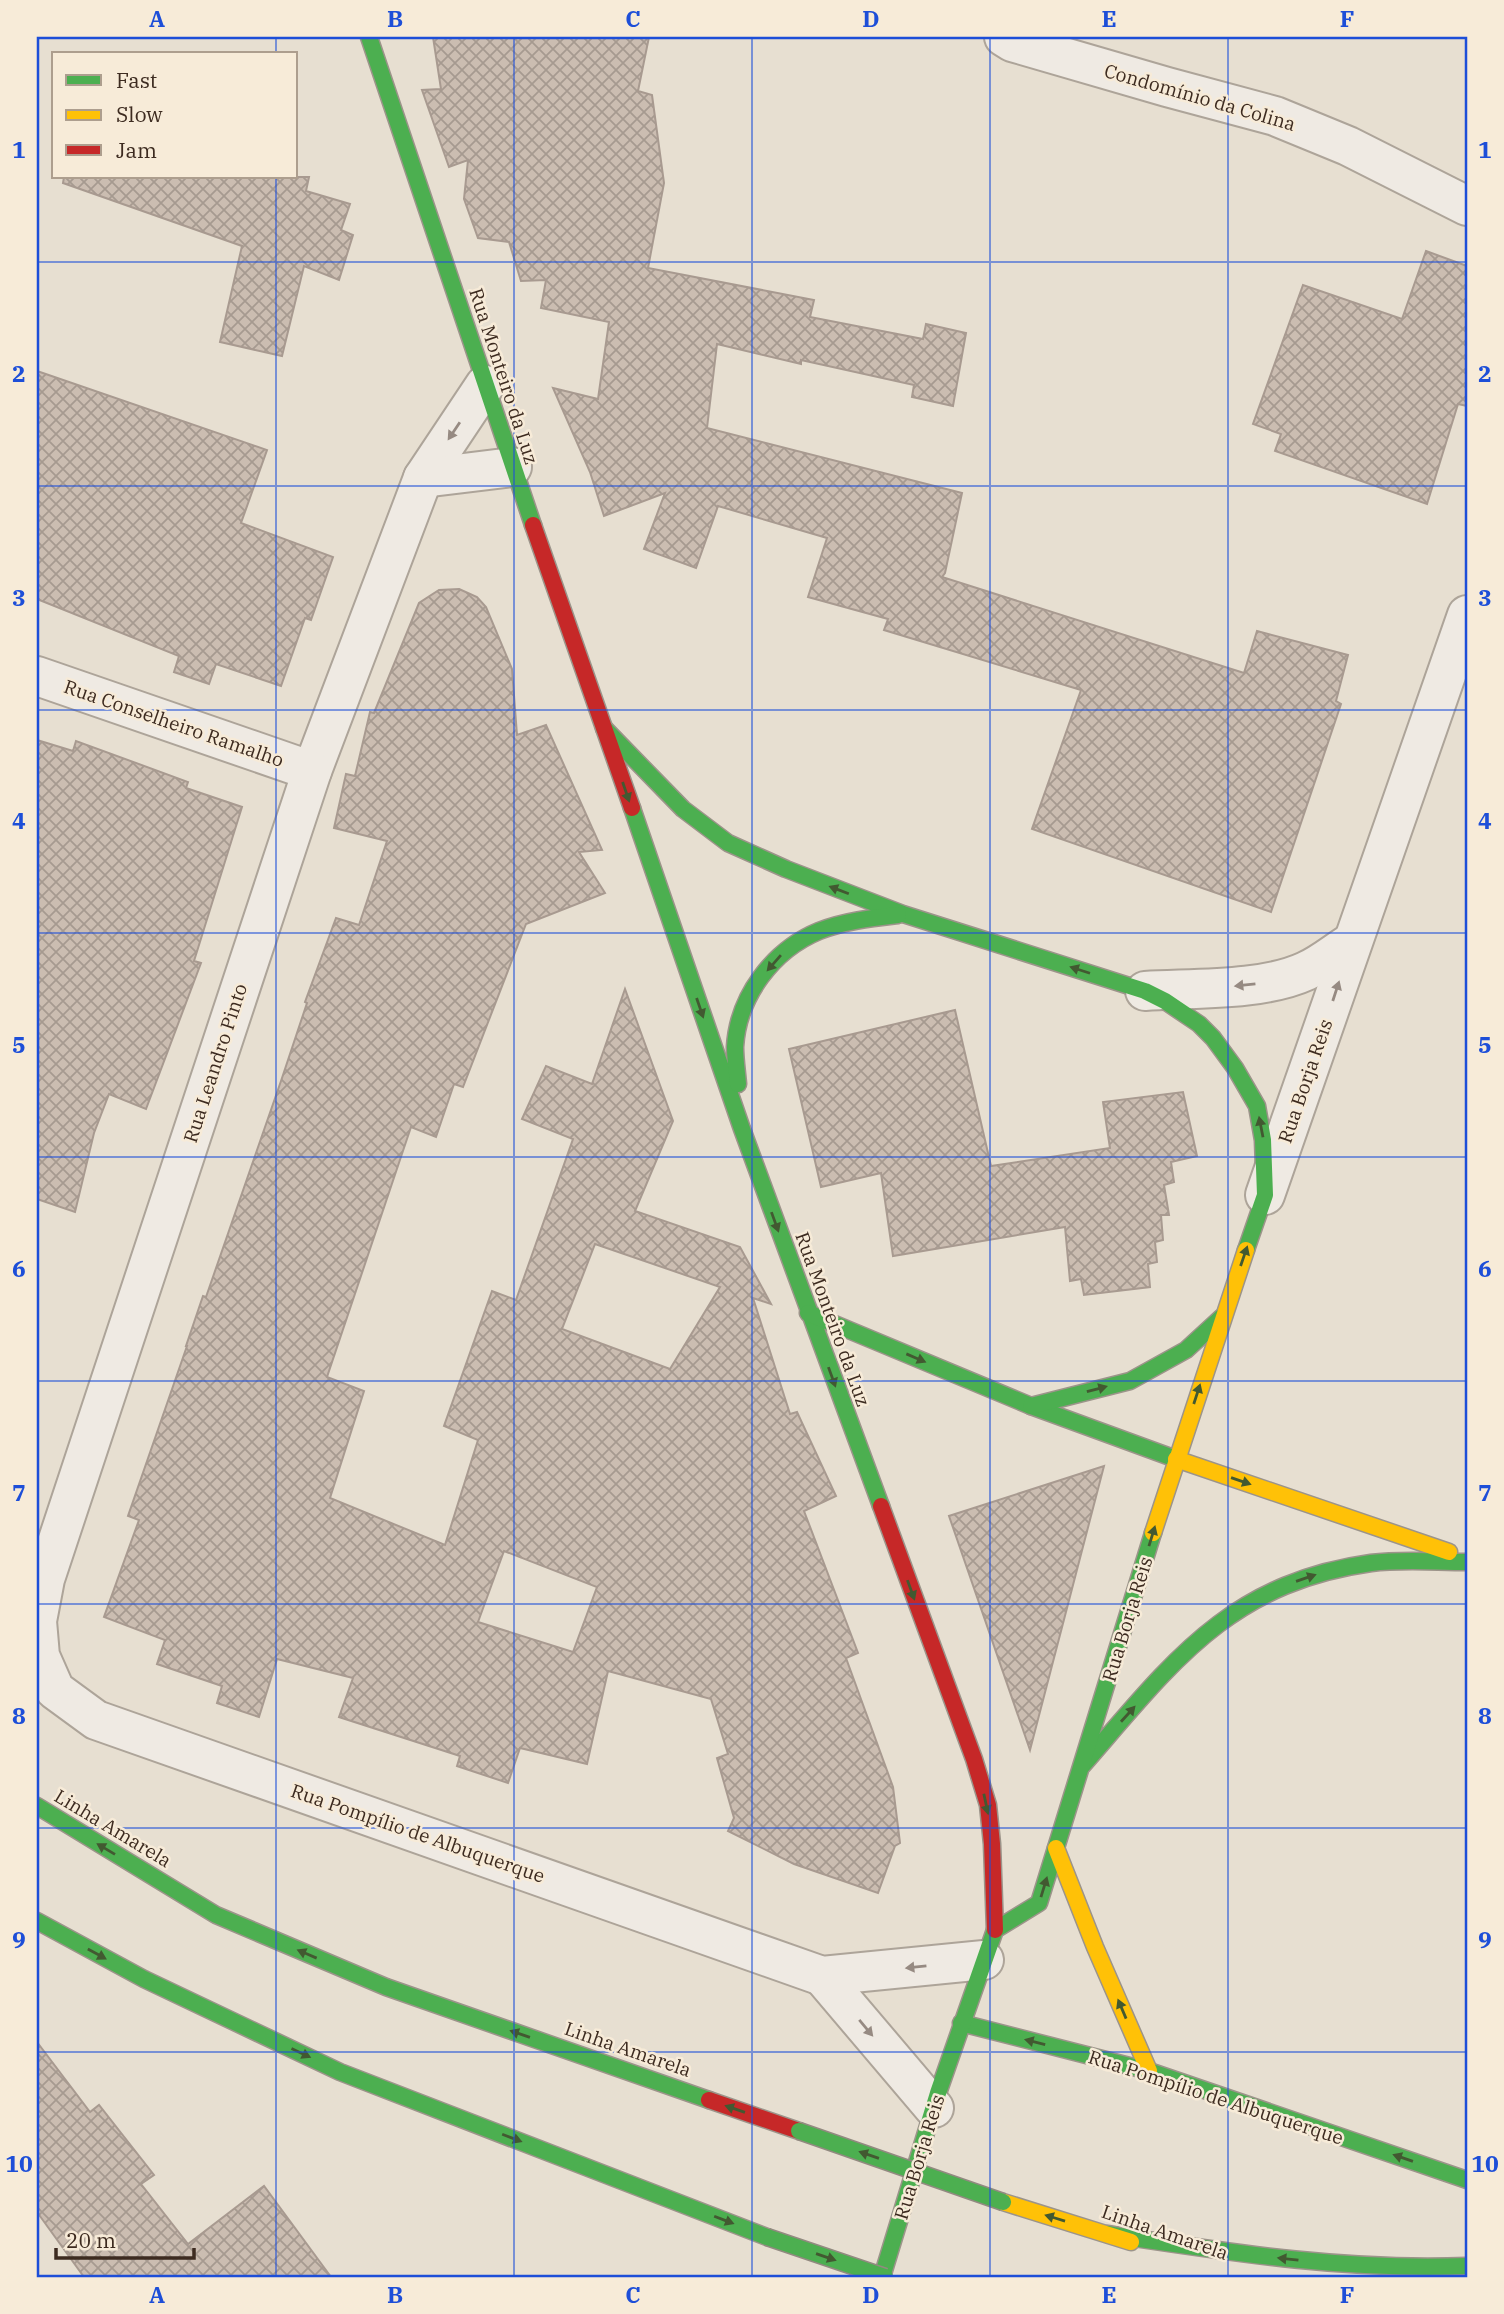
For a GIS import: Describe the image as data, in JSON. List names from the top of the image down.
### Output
{
  "streets": {
    "main road": [
      "Rua Monteiro da Luz",
      "Rua Borja Reis",
      "Linha Amarela",
      "Rua Pompílio de Albuquerque"
    ],
    "street": ["Condomínio da Colina", "Rua Conselheiro Ramalho", "Rua Leandro Pinto"]
  },
  "crossings": [
    ["Rua Monteiro da Luz", "Rua Leandro Pinto"],
    ["Rua Monteiro da Luz", "Rua Borja Reis"],
    ["Rua Monteiro da Luz", "Rua Pompílio de Albuquerque"],
    ["Rua Conselheiro Ramalho", "Rua Leandro Pinto"],
    ["Rua Leandro Pinto", "Rua Pompílio de Albuquerque"],
    ["Rua Borja Reis", "Rua Pompílio de Albuquerque"]
  ],
  "one_way": ["Rua Borja Reis", "Rua Pompílio de Albuquerque"],
  "legend": ["Fast", "Slow", "Jam"],
  "scale_bar": "20 m",
  "grid": {
    "columns": [
      "A",
      "B",
      "C",
      "D",
      "E",
      "F"
    ],
    "rows": [
      "1",
      "2",
      "3",
      "4",
      "5",
      "6",
      "7",
      "8",
      "9",
      "10"
    ]
  }
}
